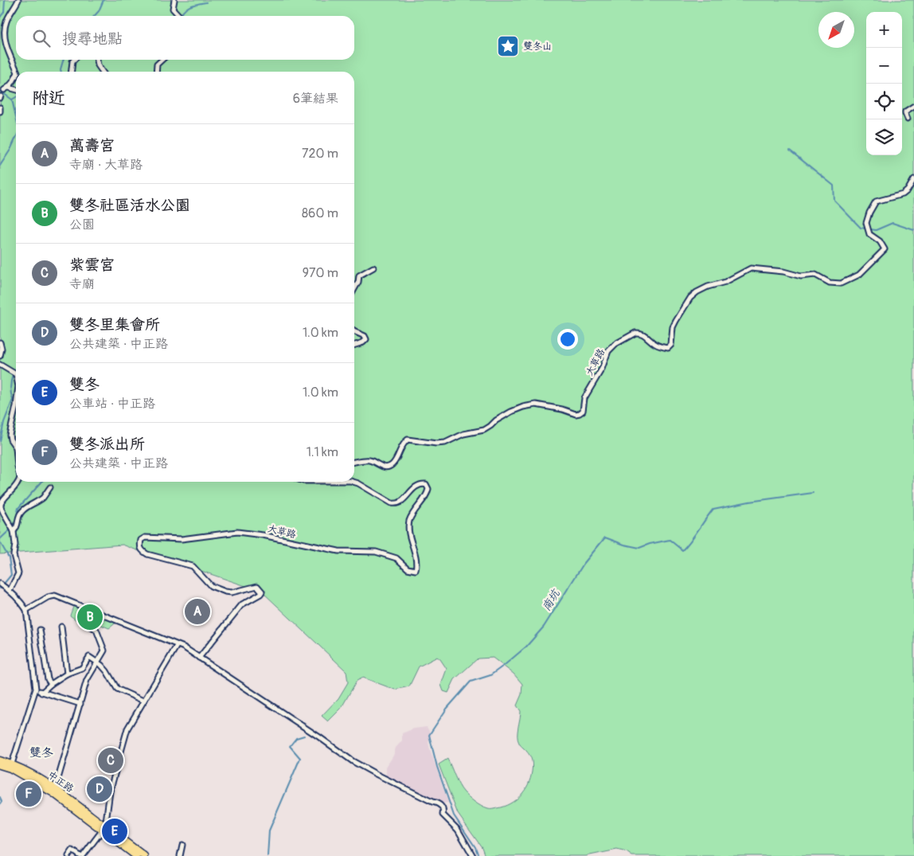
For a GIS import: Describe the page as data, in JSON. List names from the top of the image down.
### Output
{
  "streets": {
    "main road": ["中正路"],
    "street": ["大草路"]
  },
  "districts": ["雙冬"],
  "water": ["南坑"],
  "places": {
    "place": ["雙冬山"]
  },
  "north": "bottom left",
  "page": {
    "map_buttons": ["+", "−"],
    "search": "搜尋地點",
    "heading": ["附近", "6筆結果"],
    "list": [
      {
        "mark": "A",
        "name": "萬壽宮",
        "note": "寺廟 · 大草路",
        "value": "720 m"
      },
      {
        "mark": "B",
        "name": "雙冬社區活水公園",
        "note": "公園",
        "value": "860 m"
      },
      {
        "mark": "C",
        "name": "紫雲宮",
        "note": "寺廟",
        "value": "970 m"
      },
      {
        "mark": "D",
        "name": "雙冬里集會所",
        "note": "公共建築 · 中正路",
        "value": "1.0 km"
      },
      {
        "mark": "E",
        "name": "雙冬",
        "note": "公車站 · 中正路",
        "value": "1.0 km"
      },
      {
        "mark": "F",
        "name": "雙冬派出所",
        "note": "公共建築 · 中正路",
        "value": "1.1 km"
      }
    ],
    "pins": [
      "A",
      "B",
      "C",
      "D",
      "F",
      "E"
    ]
  }
}
